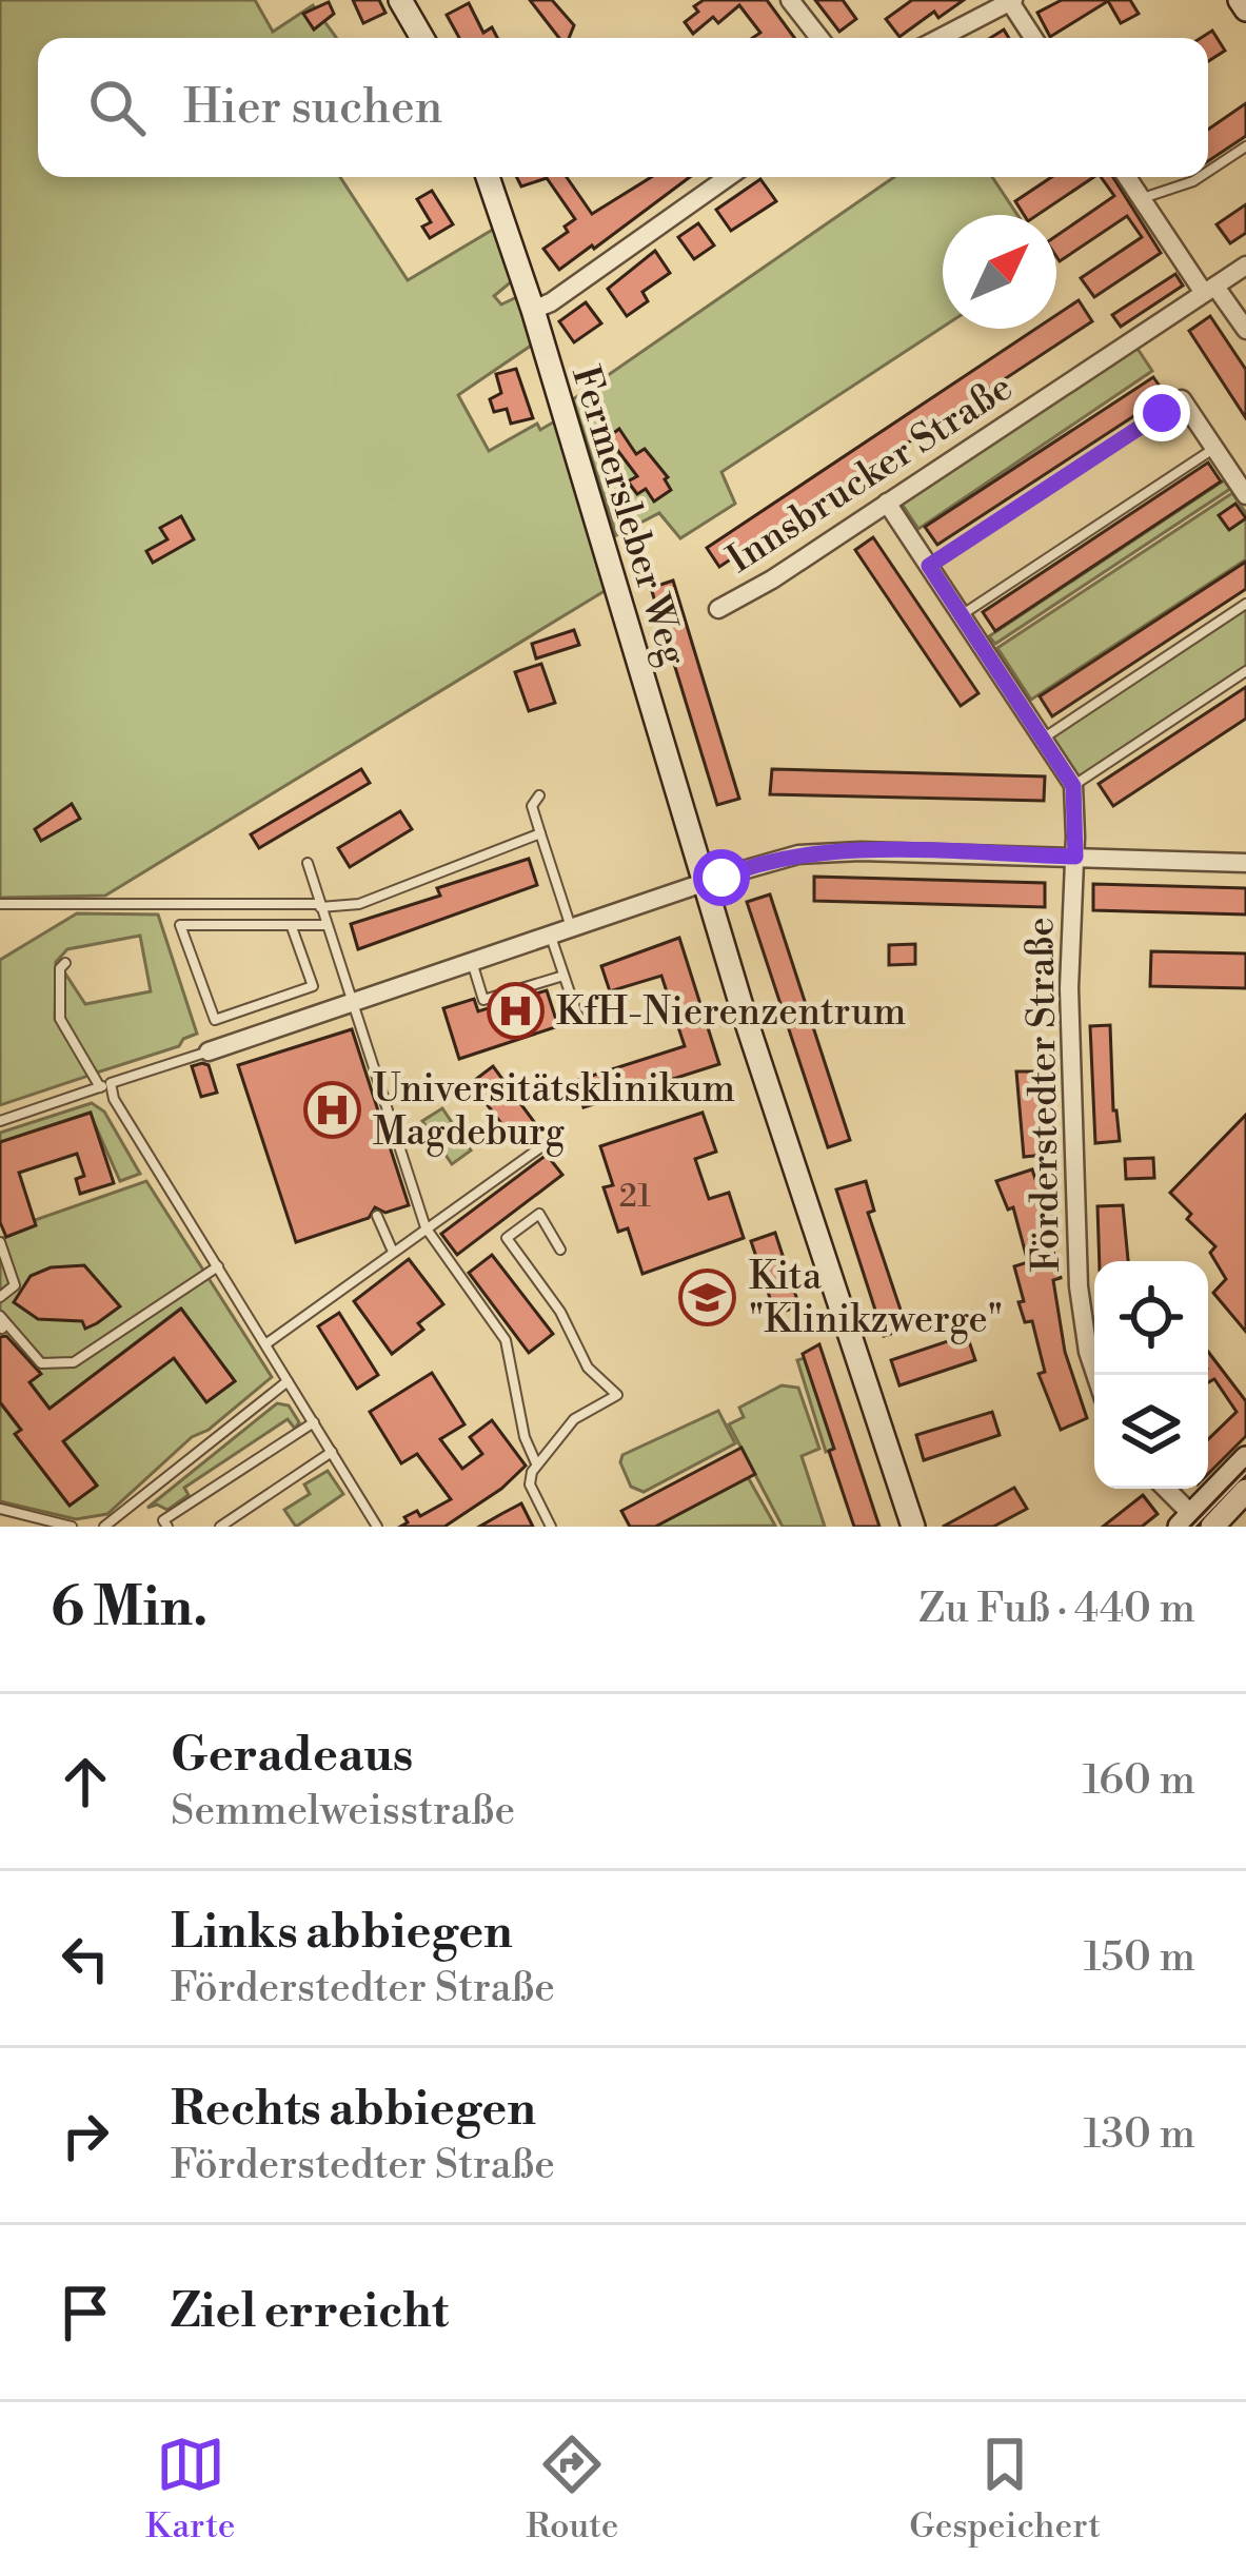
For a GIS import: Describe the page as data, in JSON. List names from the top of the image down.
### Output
{
  "streets": {
    "street": ["Innsbrucker Straße", "Fermersleber Weg", "Förderstedter Straße"]
  },
  "places": {
    "hospital": ["KfH-Nierenzentrum", "Universitätsklinikum Magdeburg"],
    "school or university": ["Kita \"Klinikzwerge\""]
  },
  "house_numbers": ["21"],
  "north": "top right",
  "page": {
    "search": "Hier suchen",
    "heading": ["6 Min.", "Zu Fuß · 440 m"],
    "list": [
      ["Geradeaus", "Semmelweisstraße", "160 m"],
      ["Links abbiegen", "Förderstedter Straße", "150 m"],
      ["Rechts abbiegen", "Förderstedter Straße", "130 m"],
      "Ziel erreicht"
    ],
    "nav": ["Karte", "Route", "Gespeichert"]
  }
}
